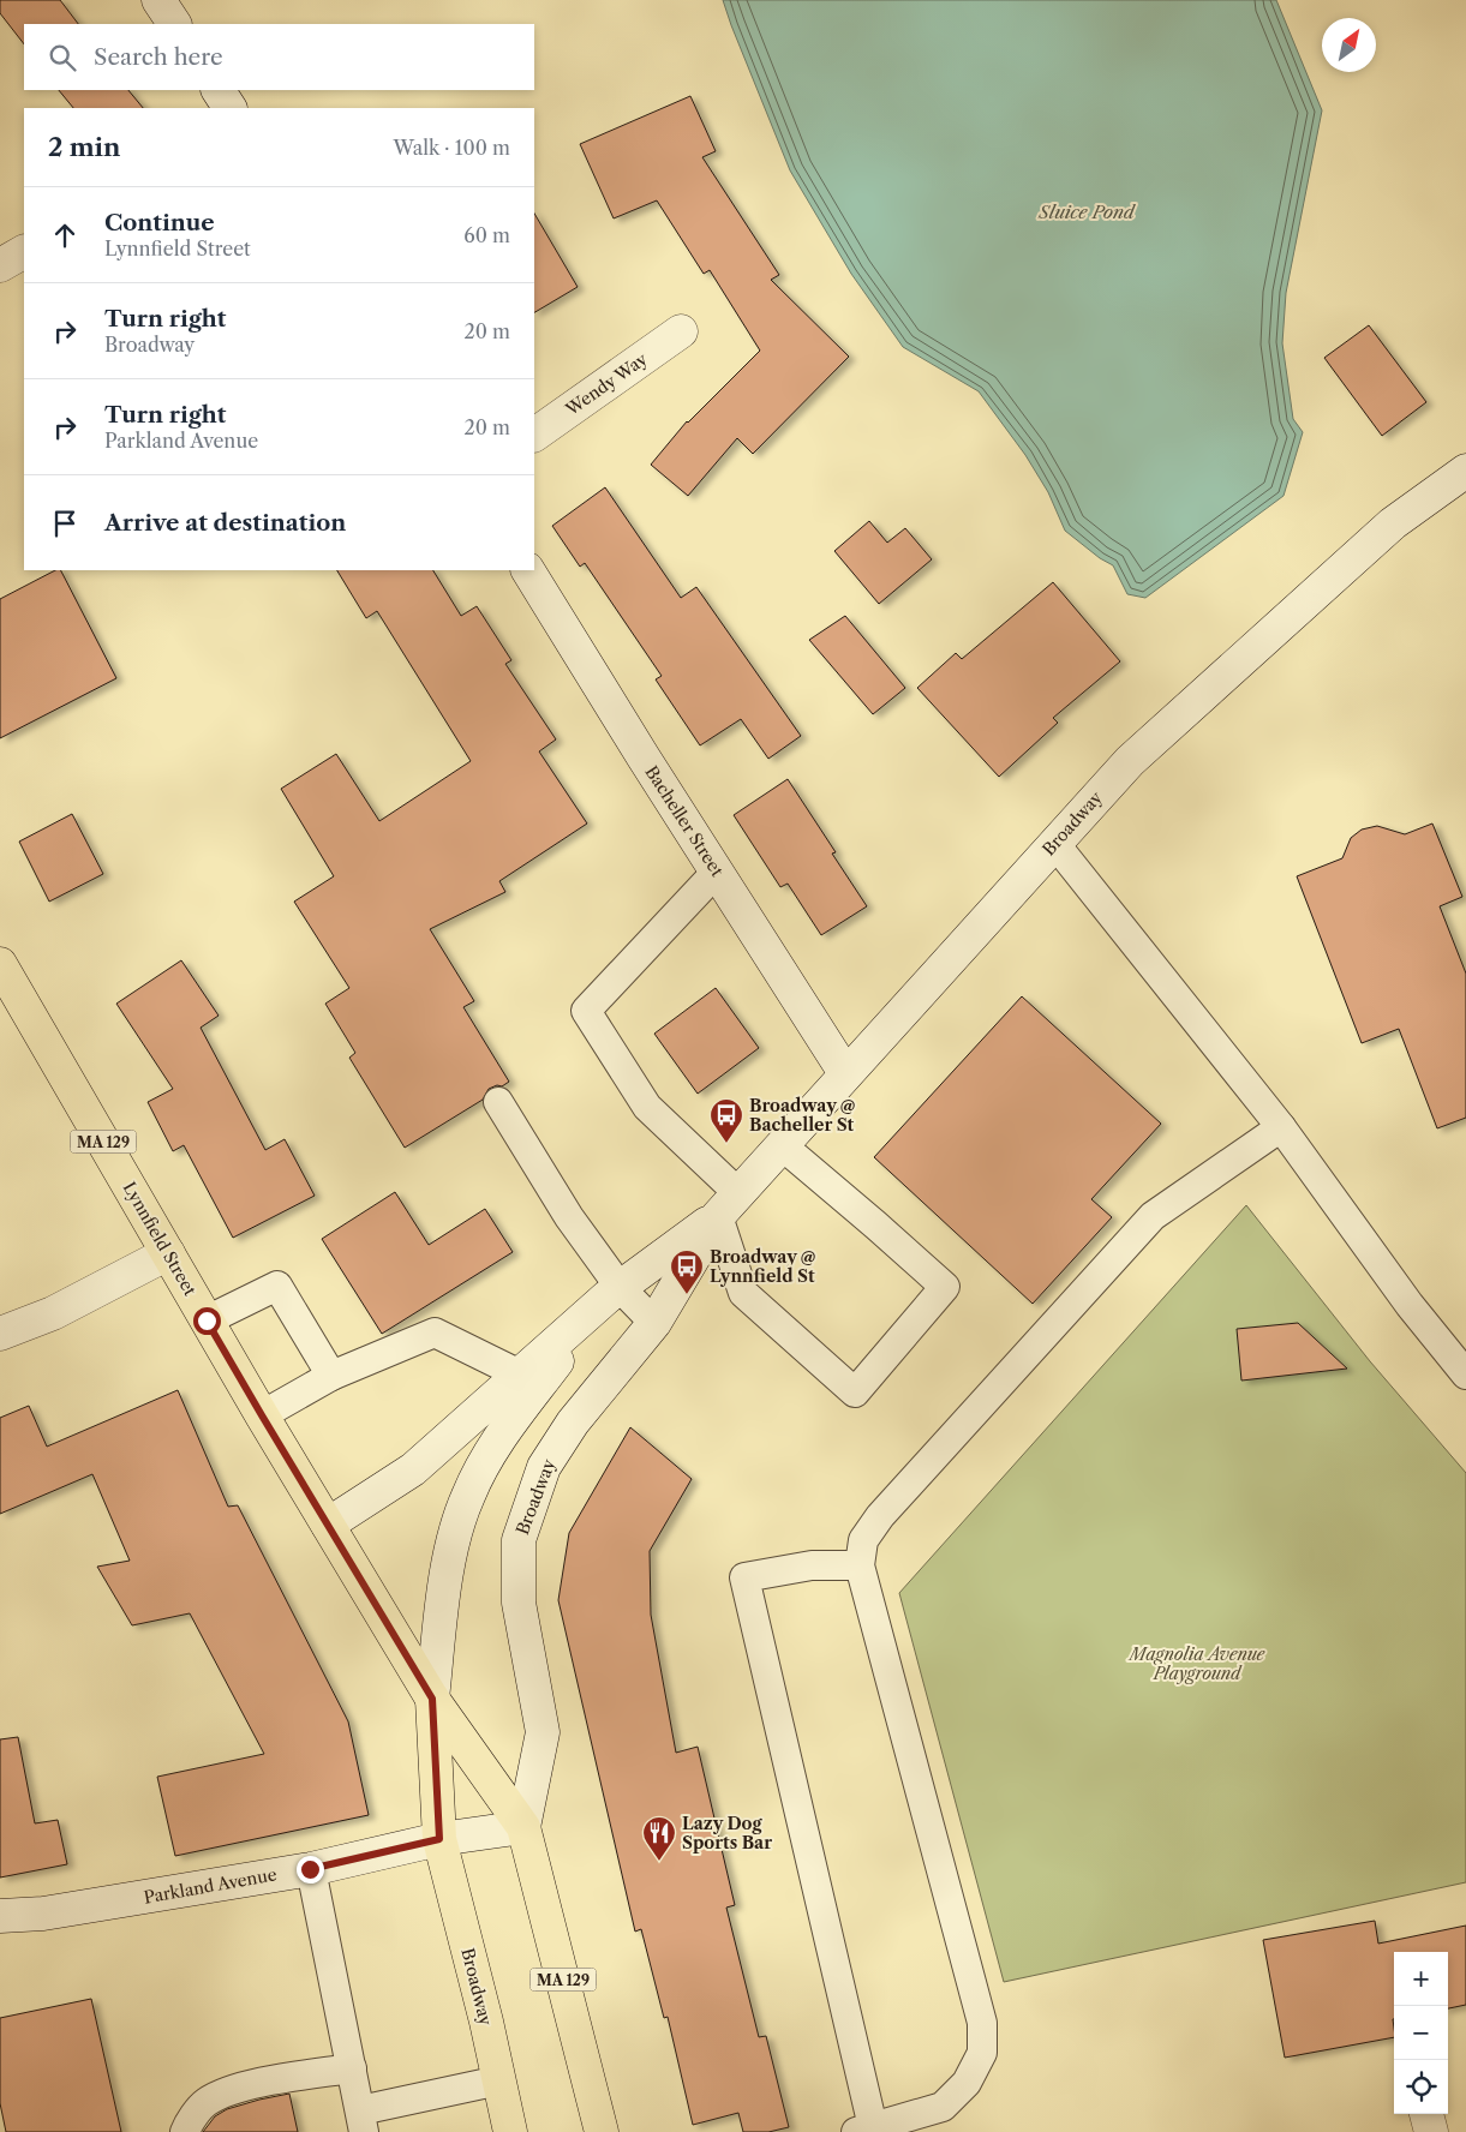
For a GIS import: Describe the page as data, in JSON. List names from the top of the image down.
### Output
{
  "streets": {
    "main road": [
      "Wendy Way",
      "Bacheller Street",
      "Broadway",
      "MA 129",
      "Lynnfield Street",
      "Parkland Avenue"
    ]
  },
  "crossings": [
    ["Bacheller Street", "Broadway"],
    ["Broadway", "Lynnfield Street"],
    ["Broadway", "Parkland Avenue"]
  ],
  "water": ["Sluice Pond"],
  "parks": ["Magnolia Avenue Playground"],
  "places": {
    "bus stop": ["Broadway @ Bacheller St", "Broadway @ Lynnfield St"],
    "restaurant": ["Lazy Dog Sports Bar"]
  },
  "north": "top right",
  "page": {
    "search": "Search here",
    "heading": ["2 min", "Walk · 100 m"],
    "list": [
      ["Continue", "Lynnfield Street", "60 m"],
      ["Turn right", "Broadway", "20 m"],
      ["Turn right", "Parkland Avenue", "20 m"],
      "Arrive at destination"
    ],
    "map_buttons": ["+", "−"]
  }
}
